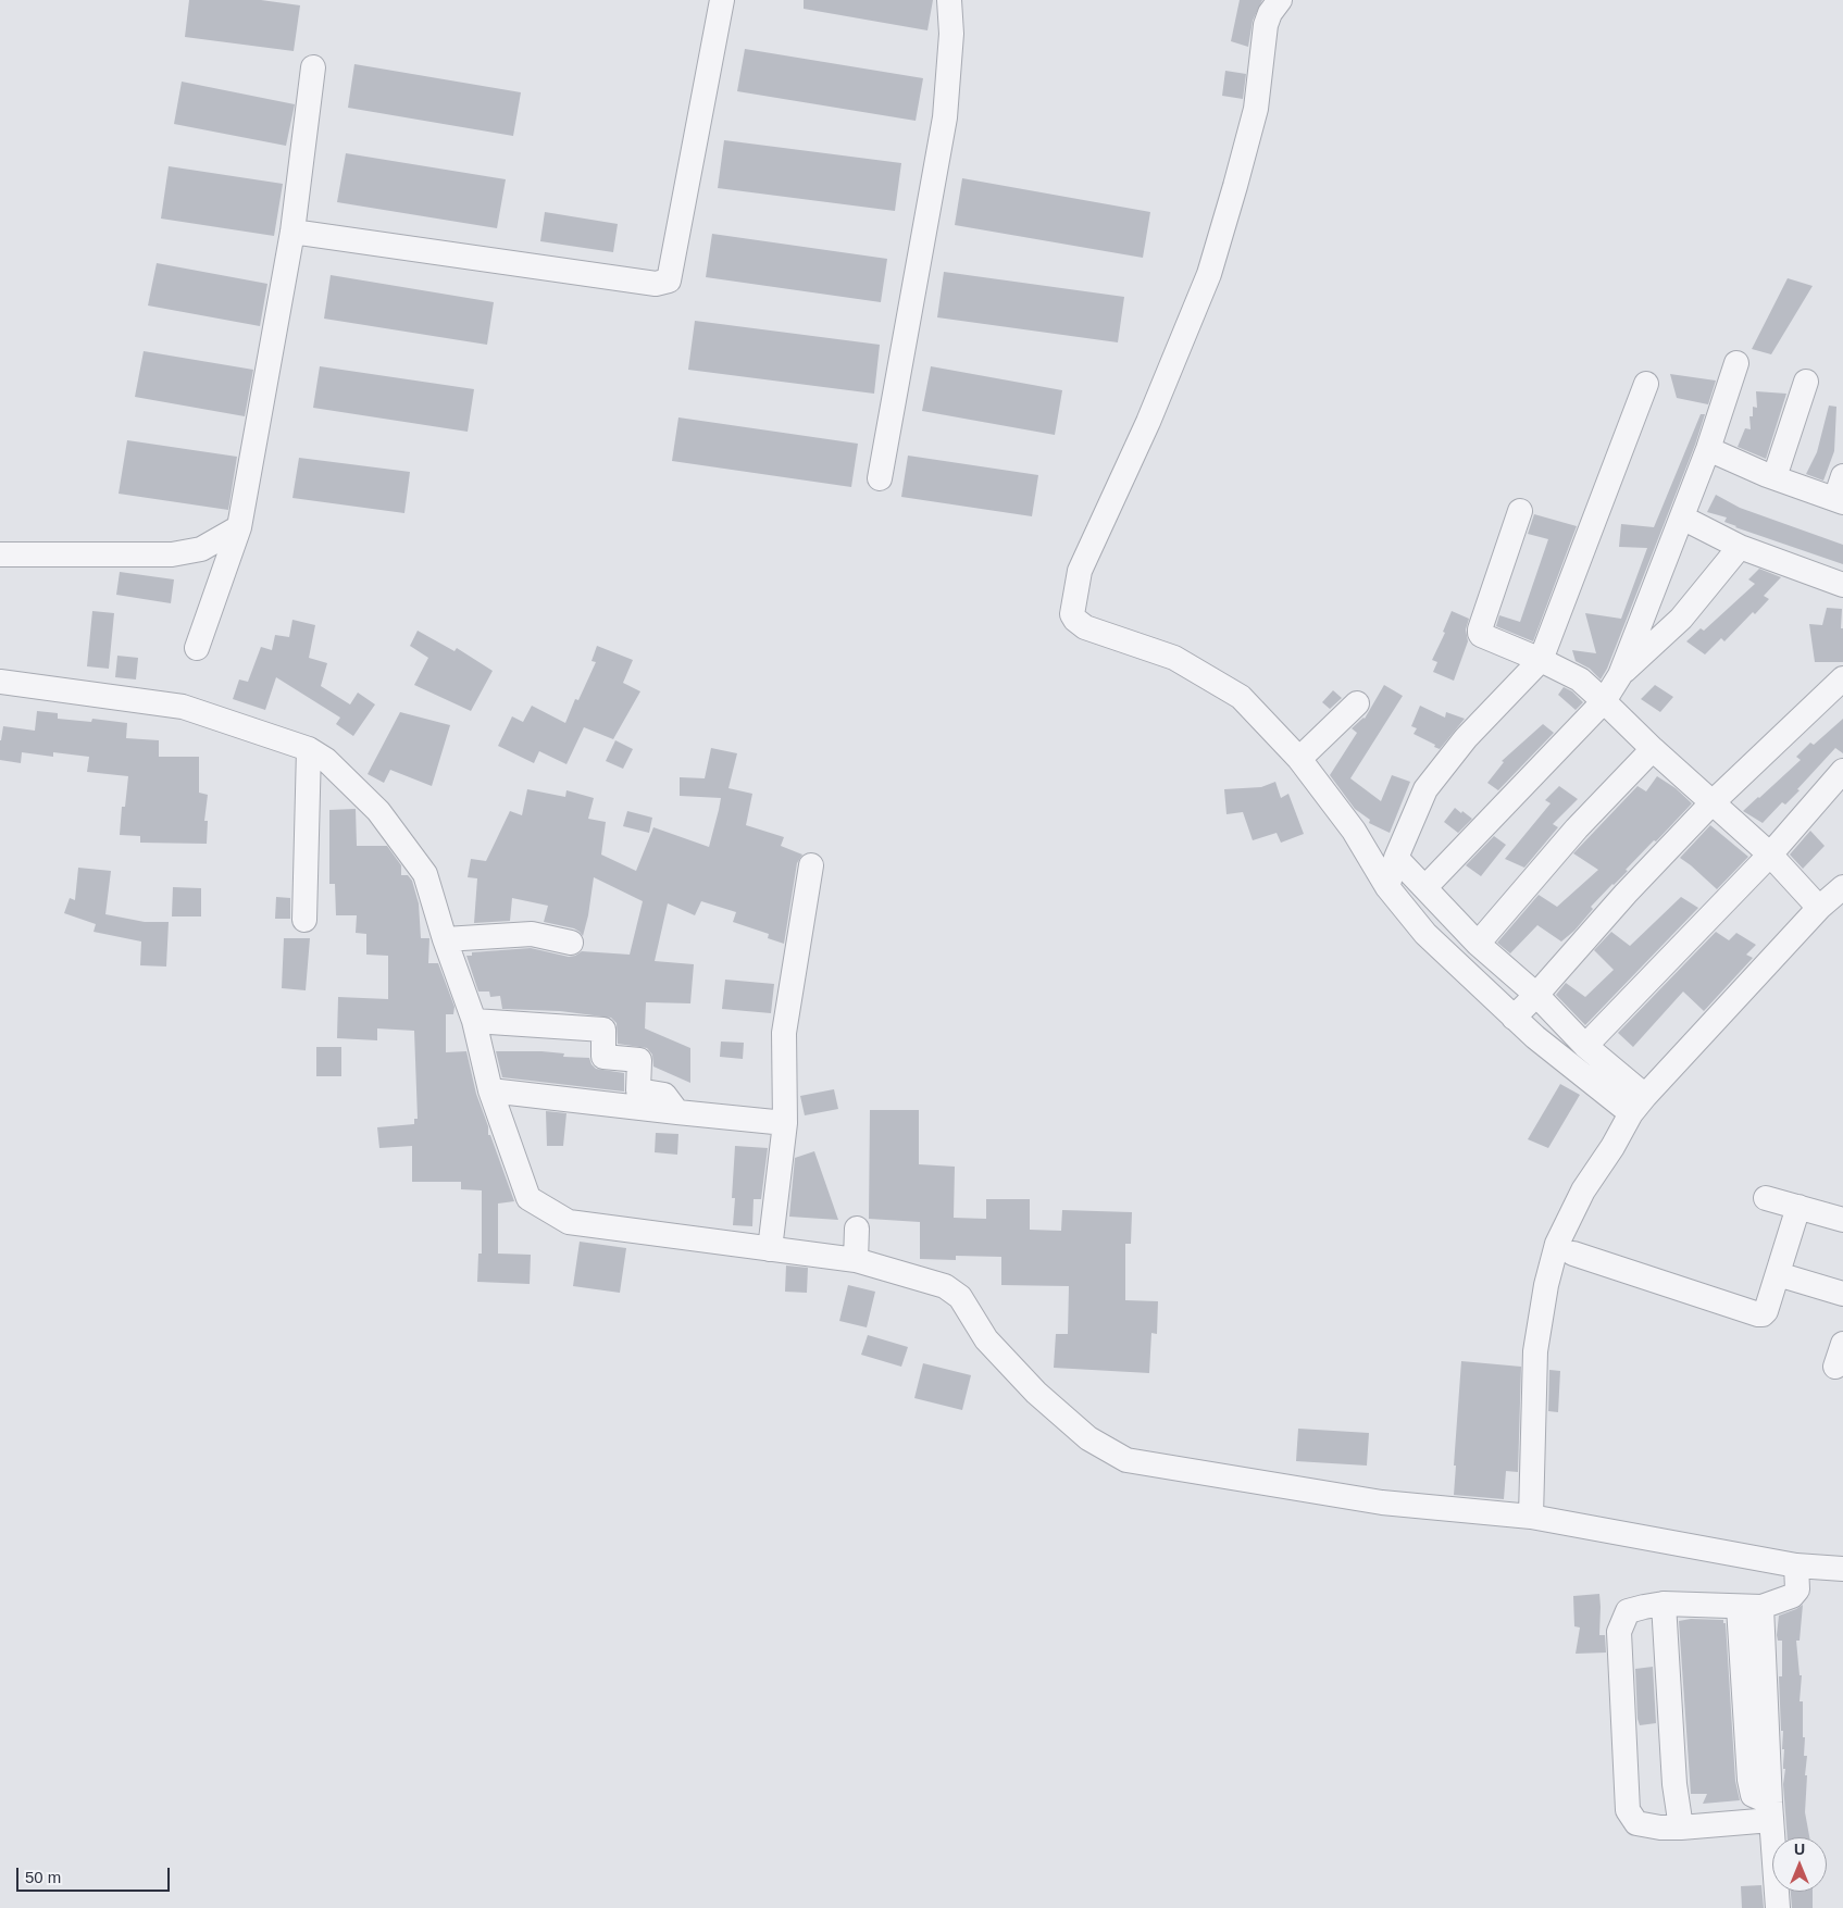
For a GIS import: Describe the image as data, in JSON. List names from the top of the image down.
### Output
{
  "scale_bar": "50 m",
  "north": "top"
}
